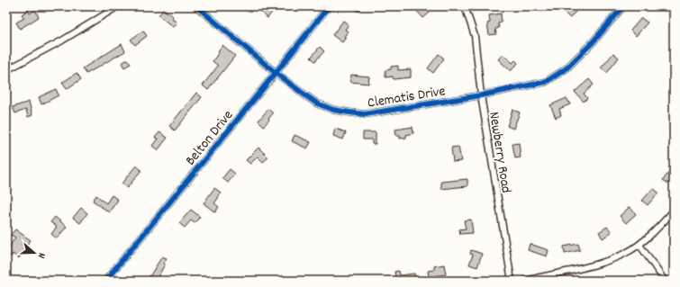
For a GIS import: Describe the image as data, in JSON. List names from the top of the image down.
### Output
{
  "streets": {
    "street": ["Clematis Drive", "Belton Drive", "Newberry Road"]
  },
  "crossings": [
    ["Clematis Drive", "Belton Drive"],
    ["Clematis Drive", "Newberry Road"]
  ],
  "north": "right"
}
